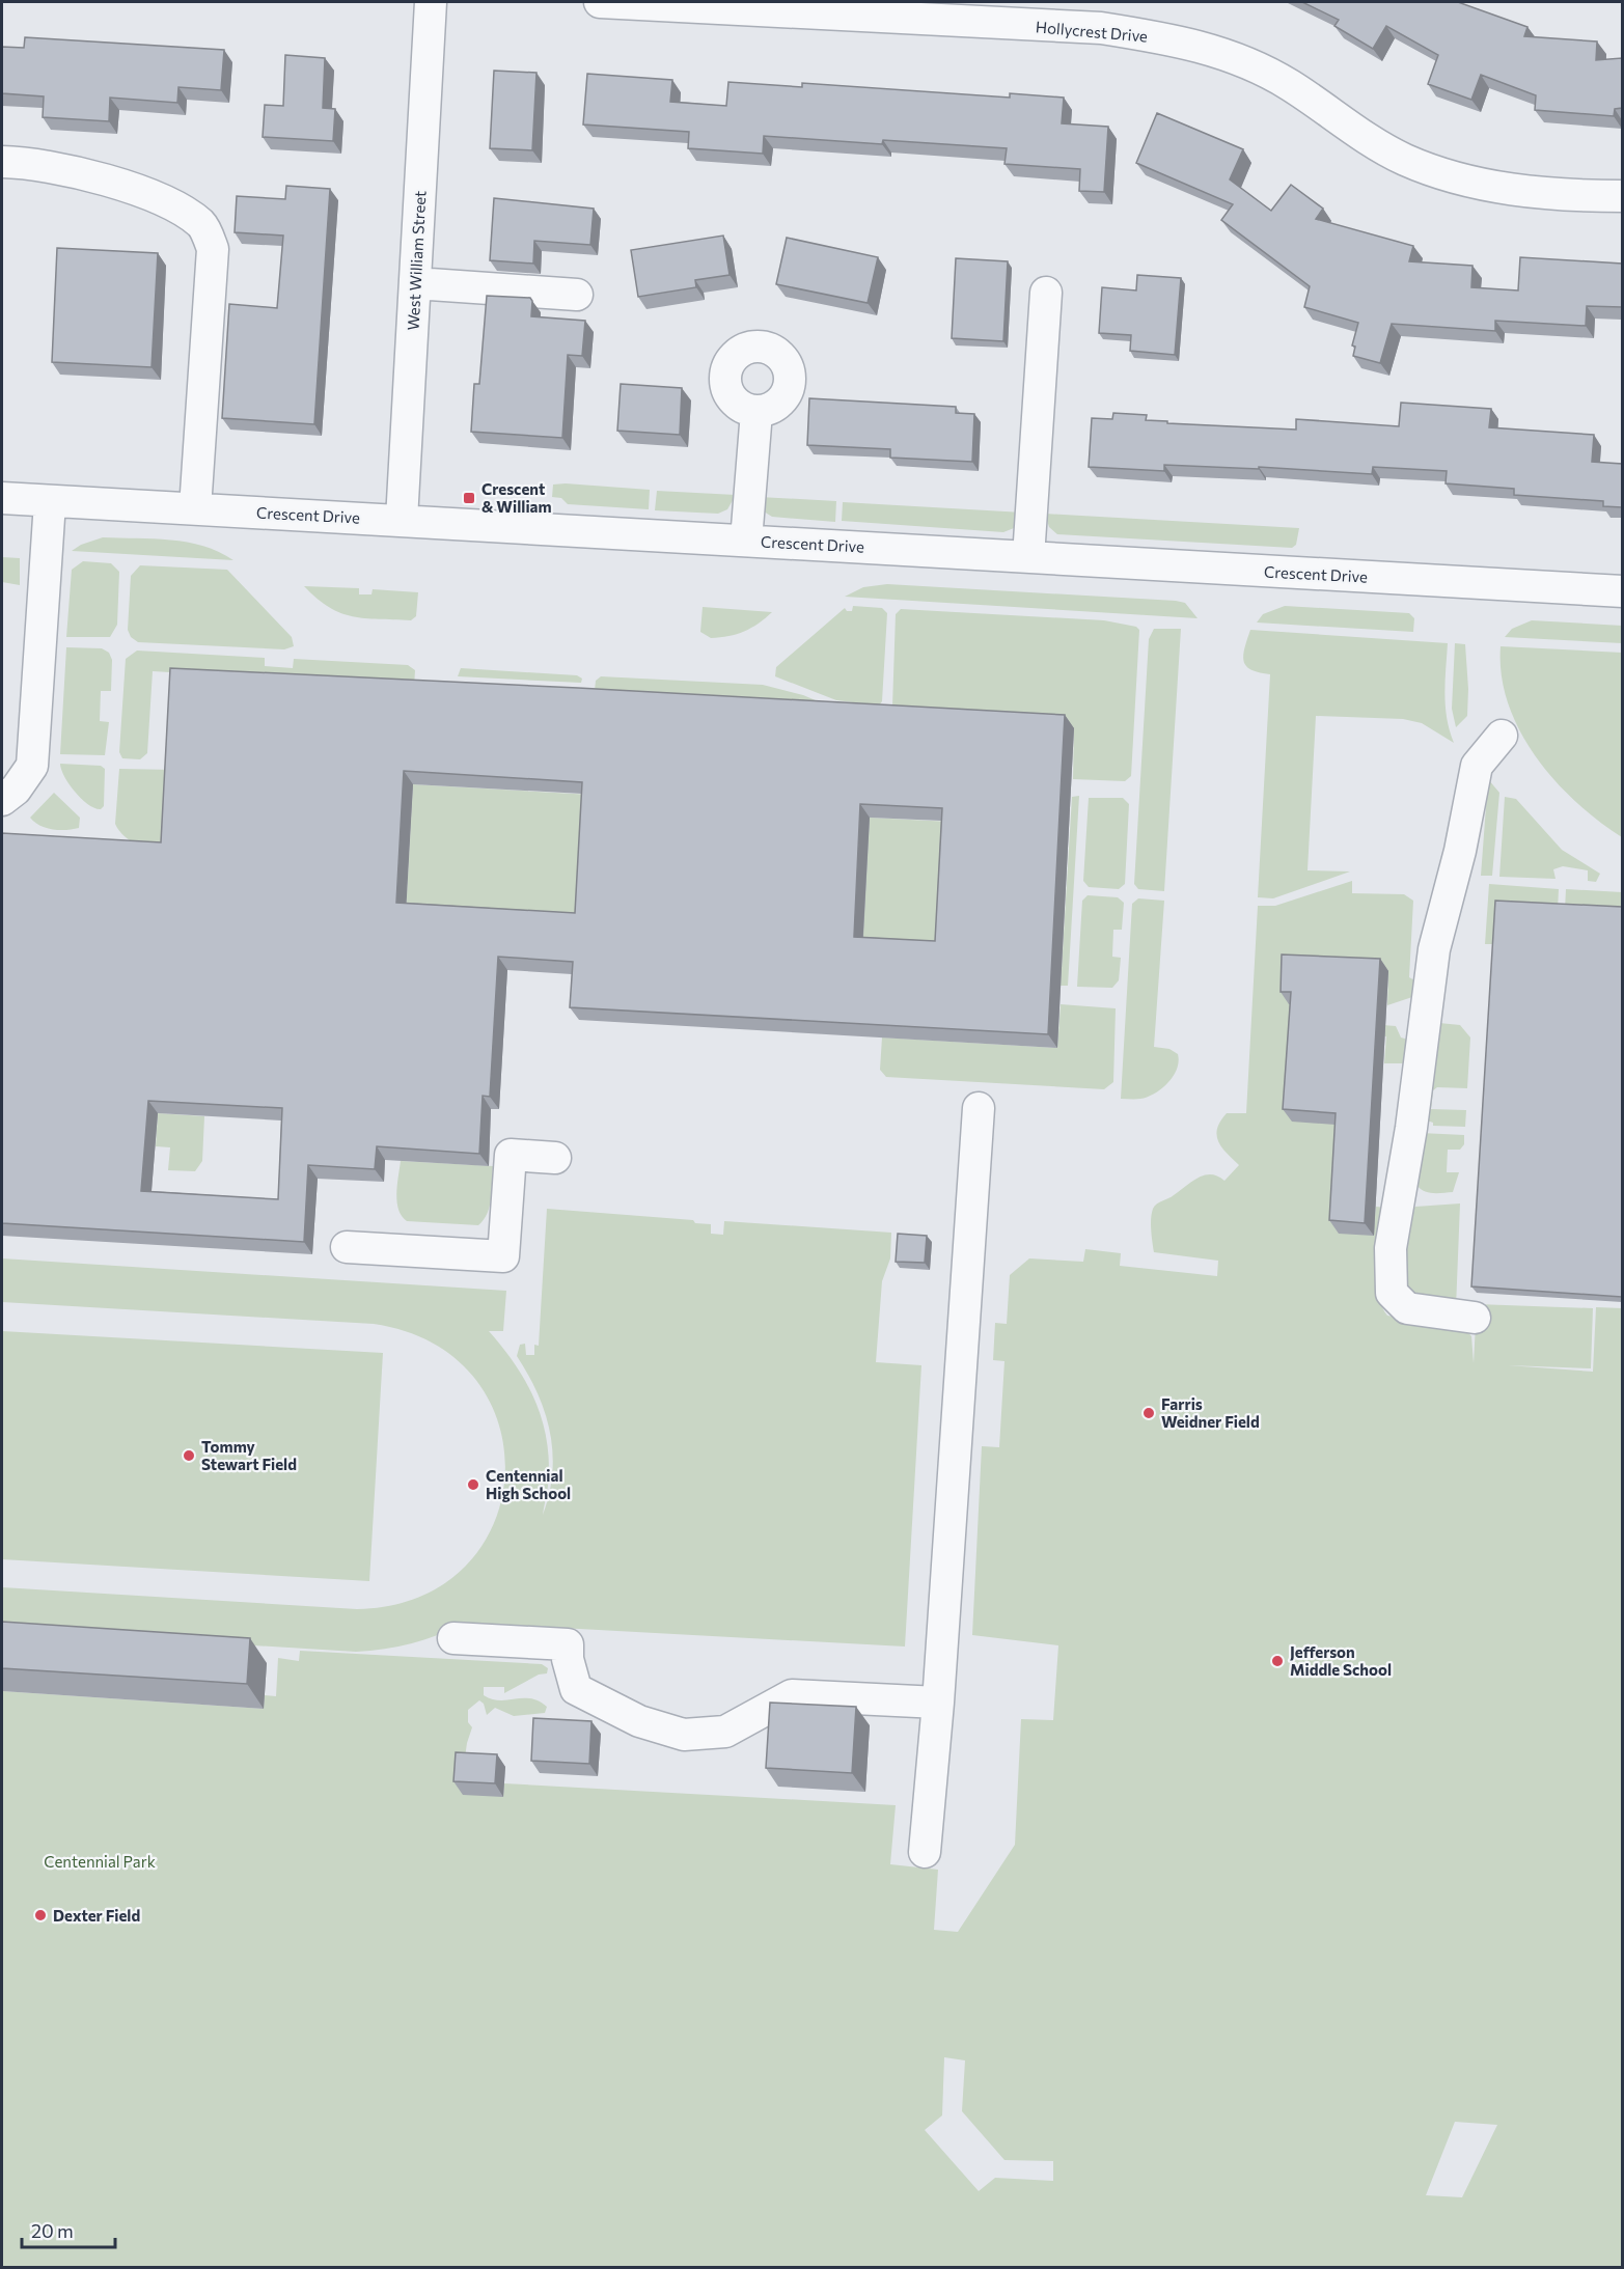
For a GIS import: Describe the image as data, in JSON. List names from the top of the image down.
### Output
{
  "streets": {
    "street": ["Hollycrest Drive", "West William Street", "Crescent Drive"]
  },
  "crossings": [
    ["West William Street", "Crescent Drive"]
  ],
  "parks": ["Centennial Park"],
  "places": {
    "transit": ["Crescent & William"],
    "other": [
      "Farris Weidner Field",
      "Tommy Stewart Field",
      "Centennial High School",
      "Jefferson Middle School",
      "Dexter Field"
    ]
  },
  "scale_bar": "20 m"
}
